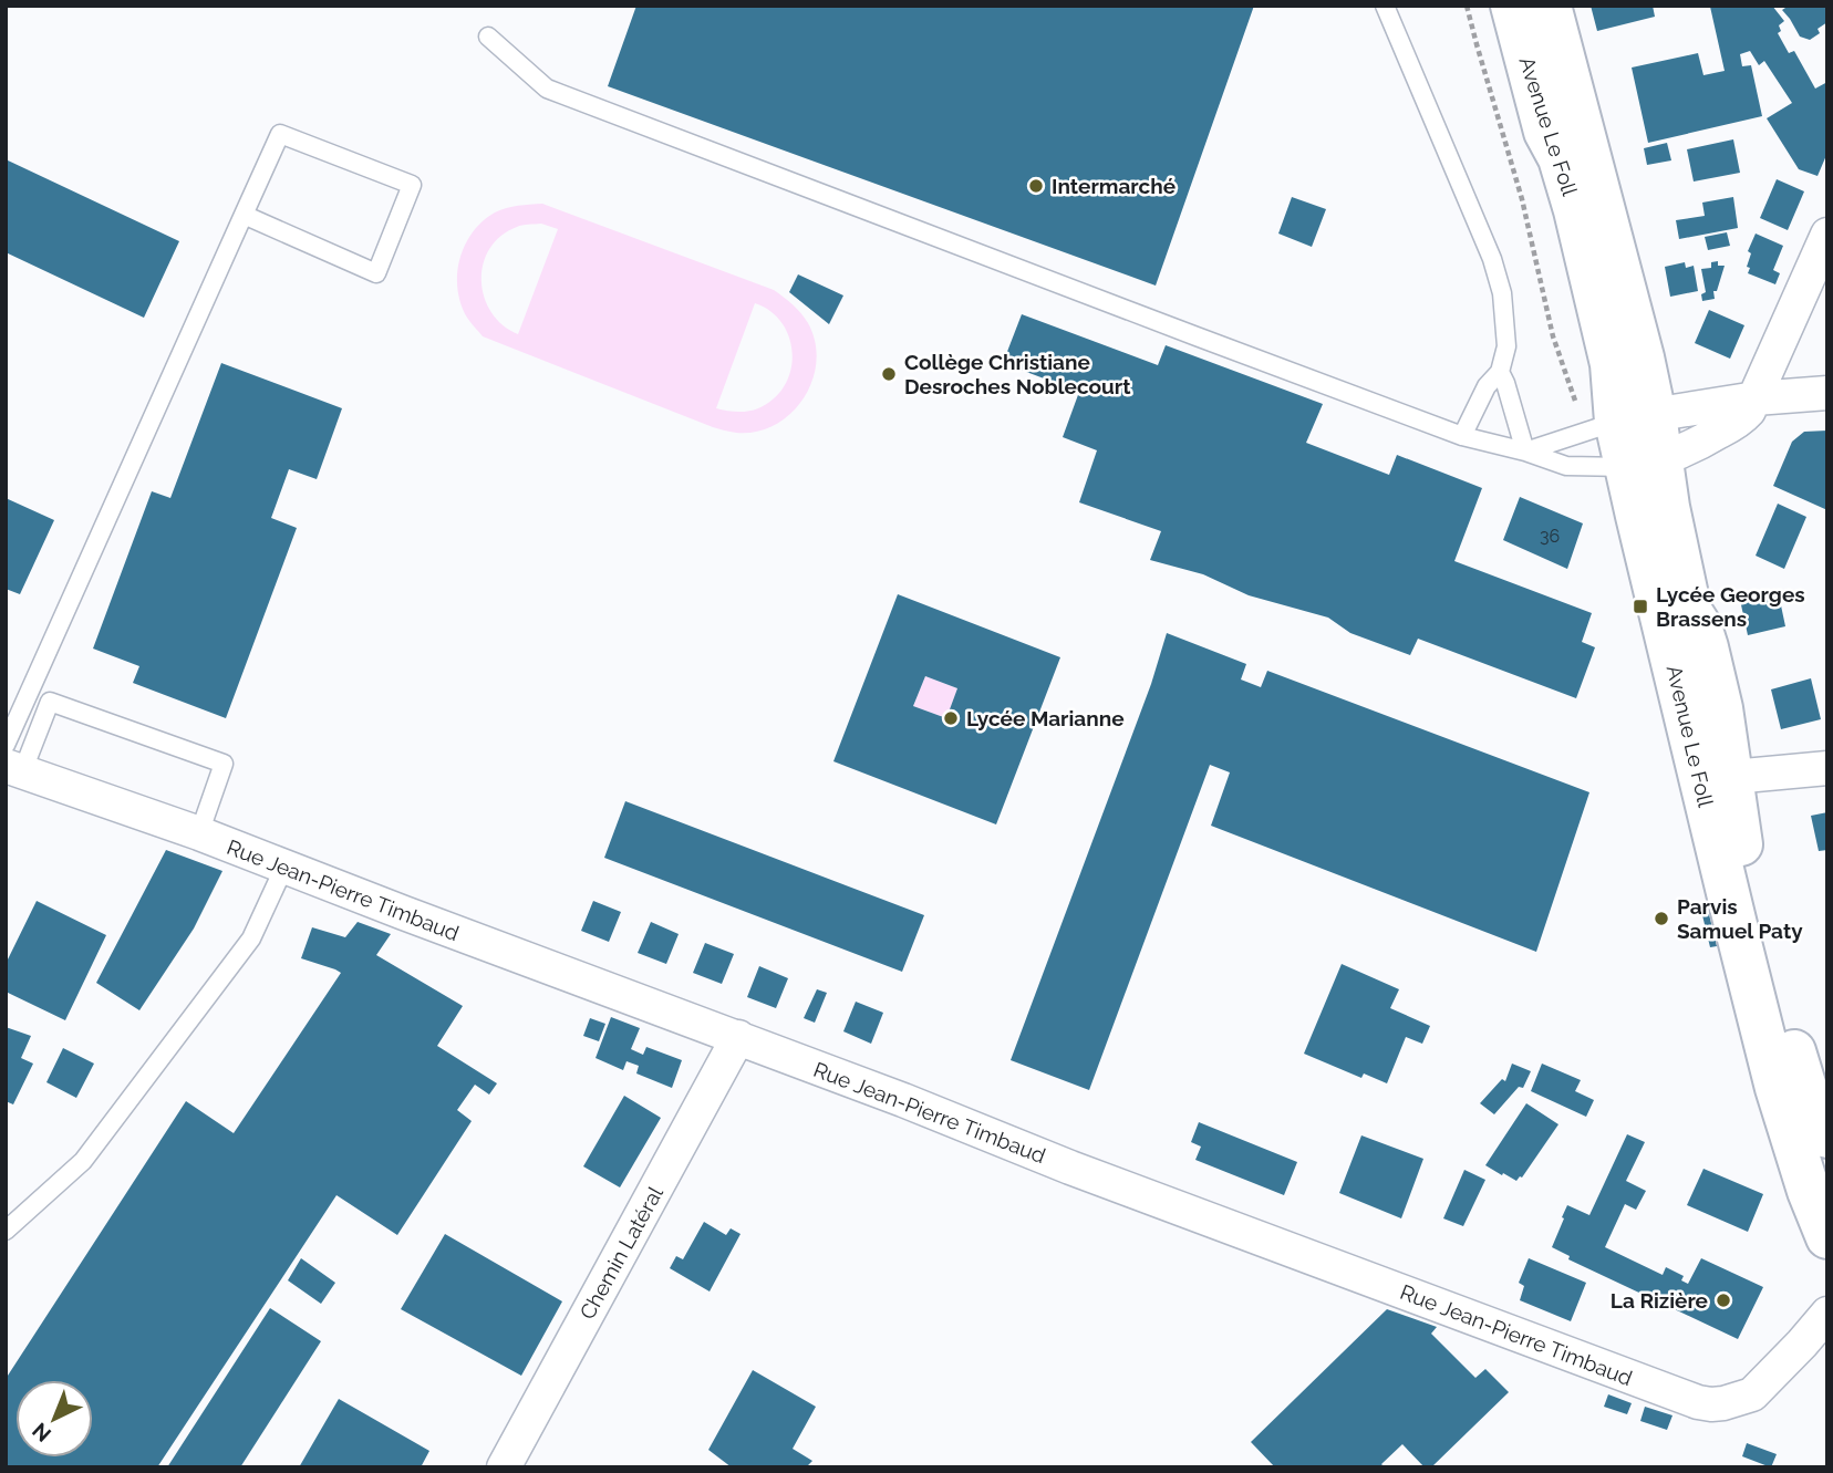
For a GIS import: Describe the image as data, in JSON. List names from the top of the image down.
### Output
{
  "streets": {
    "main road": ["Avenue Le Foll"],
    "street": ["Rue Jean-Pierre Timbaud", "Chemin Latéral"]
  },
  "crossings": [
    ["Rue Jean-Pierre Timbaud", "Chemin Latéral"]
  ],
  "places": {
    "other": [
      "Intermarché",
      "Collège Christiane Desroches Noblecourt",
      "Lycée Marianne",
      "Parvis Samuel Paty",
      "La Rizière"
    ],
    "transit": ["Lycée Georges Brassens"]
  },
  "house_numbers": ["36"],
  "north": "bottom left"
}
